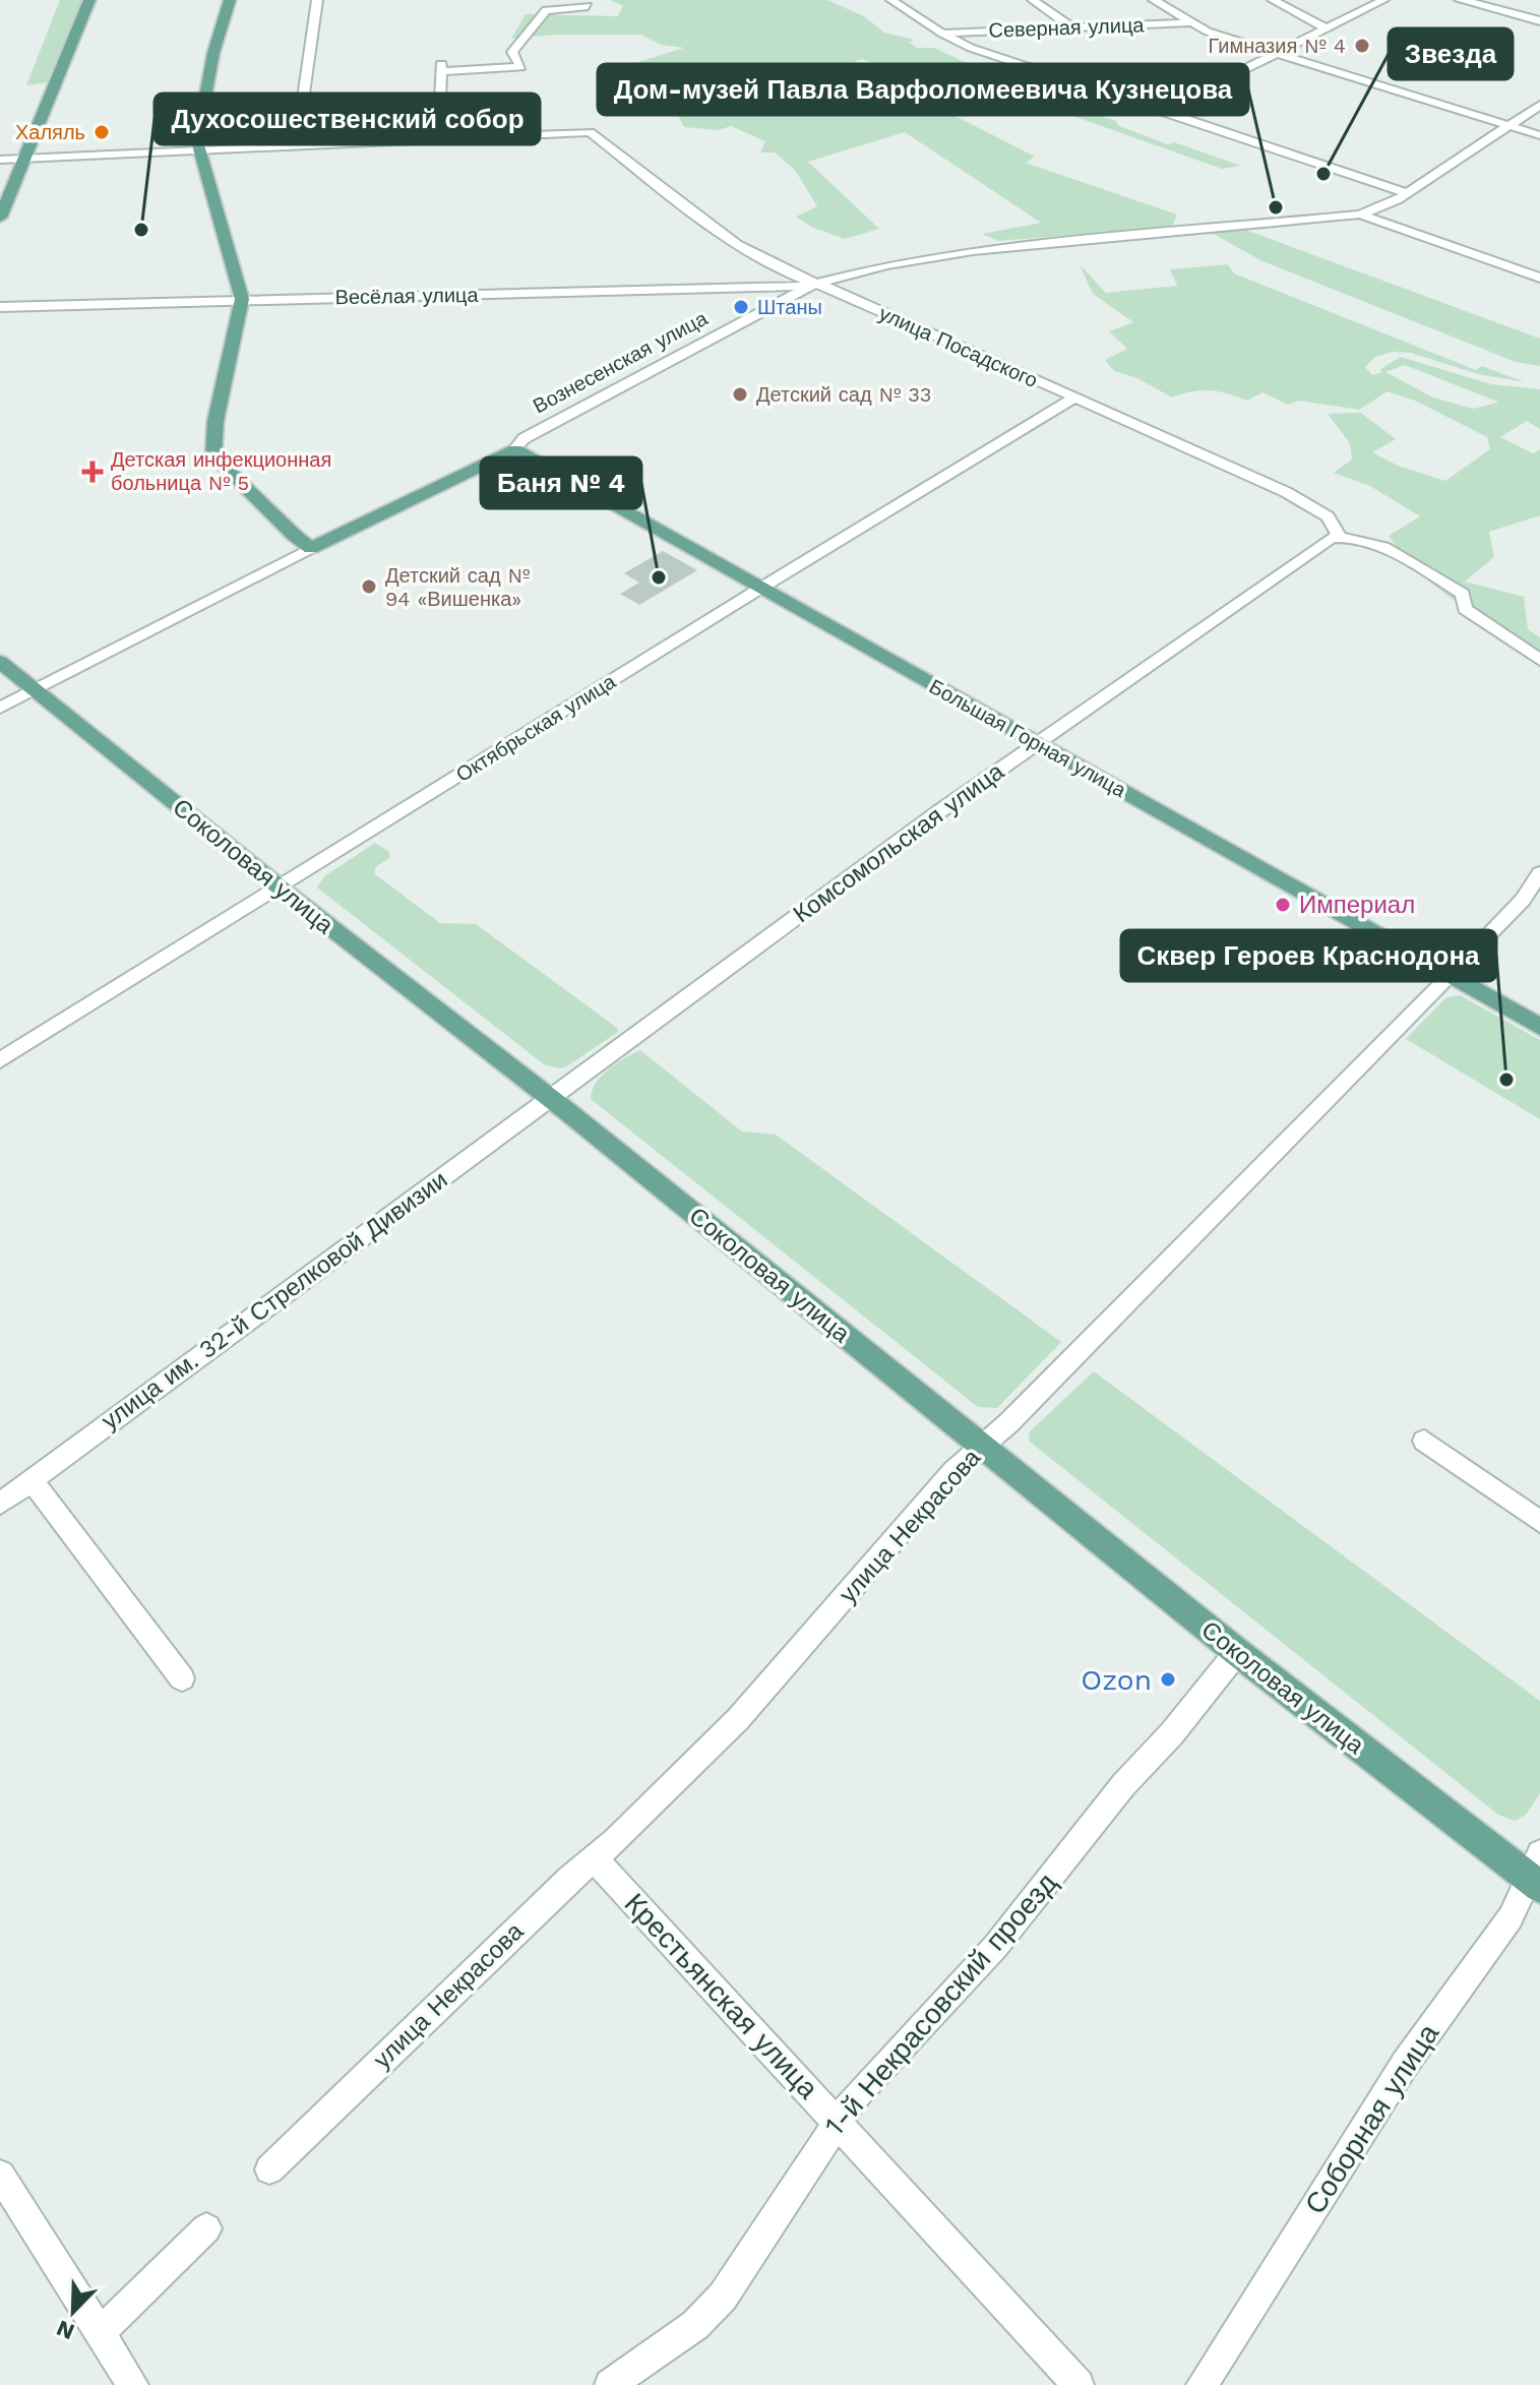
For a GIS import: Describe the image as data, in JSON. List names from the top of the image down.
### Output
{
  "streets": {
    "main road": ["Вознесенская улица", "Большая Горная улица", "Соколовая улица"],
    "street": [
      "Северная улица",
      "Весёлая улица",
      "улица Посадского",
      "Октябрьская улица",
      "Комсомольская улица",
      "улица им. 32-й Стрелковой Дивизии",
      "улица Некрасова",
      "Крестьянская улица",
      "1-й Некрасовский проезд",
      "Соборная улица"
    ]
  },
  "crossings": [
    ["Весёлая улица", "улица Посадского"],
    ["Весёлая улица", "Вознесенская улица"],
    ["улица Посадского", "Вознесенская улица"],
    ["улица Посадского", "Октябрьская улица"],
    ["улица Посадского", "Комсомольская улица"],
    ["Вознесенская улица", "Большая Горная улица"],
    ["Вознесенская улица", "Соколовая улица"],
    ["Октябрьская улица", "Большая Горная улица"],
    ["Октябрьская улица", "Соколовая улица"],
    ["Большая Горная улица", "Комсомольская улица"],
    ["Большая Горная улица", "улица Некрасова"],
    ["Комсомольская улица", "Соколовая улица"],
    ["Комсомольская улица", "улица им. 32-й Стрелковой Дивизии"],
    ["Соколовая улица", "улица им. 32-й Стрелковой Дивизии"],
    ["Соколовая улица", "улица Некрасова"],
    ["Соколовая улица", "1-й Некрасовский проезд"],
    ["Соколовая улица", "Соборная улица"],
    ["улица Некрасова", "Крестьянская улица"],
    ["Крестьянская улица", "1-й Некрасовский проезд"]
  ],
  "places": {
    "other": [
      "Гимназия № 4",
      "Халяль",
      "Звезда",
      "Дом-музей Павла Варфоломеевича Кузнецова",
      "Духосошественский собор",
      "Штаны",
      "Детский сад № 33",
      "Баня № 4",
      "Детский сад № 94 «Вишенка»",
      "Империал",
      "Сквер Героев Краснодона",
      "Ozon"
    ],
    "health": ["Детская инфекционная больница № 5"]
  },
  "north": "bottom left"
}
